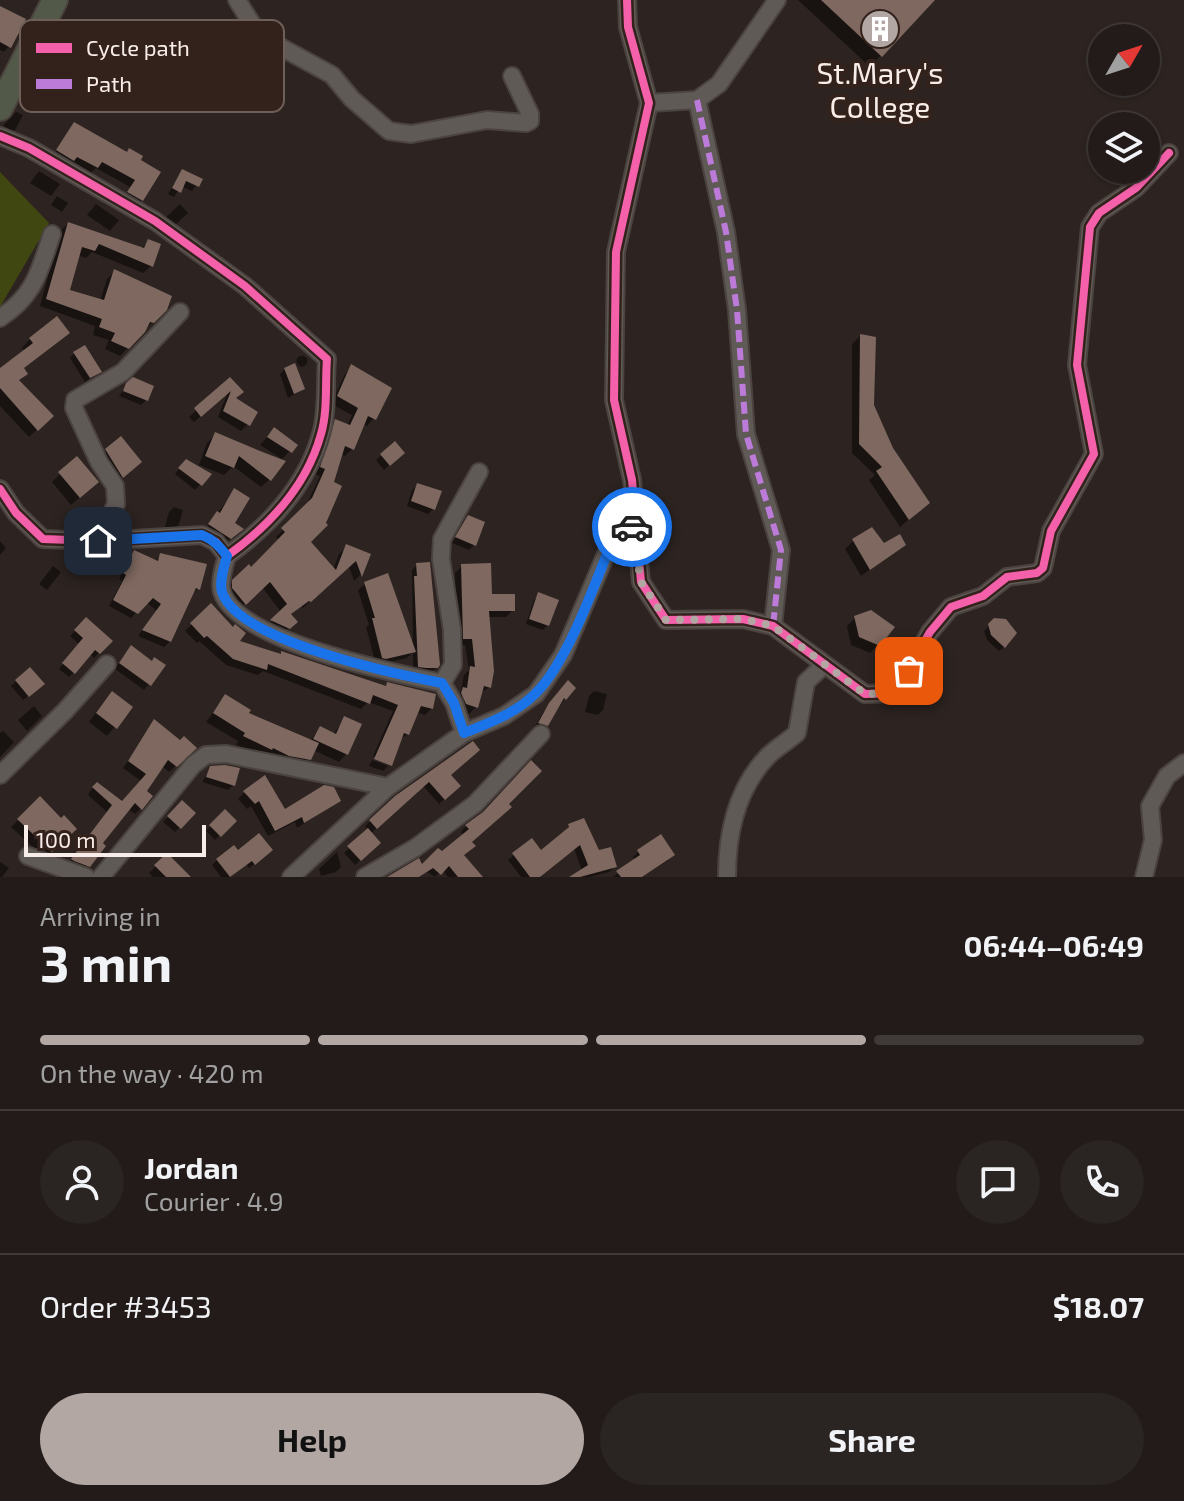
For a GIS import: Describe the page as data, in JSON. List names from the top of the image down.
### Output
{
  "places": {
    "building": ["St.Mary's College"]
  },
  "legend": ["Cycle path", "Path"],
  "scale_bar": "100 m",
  "north": "top right",
  "page": {
    "scale": "100 m",
    "heading": ["3 min", "Arriving in", "06:44–06:49"],
    "panel": [
      "Jordan",
      "Courier · 4.9",
      "Order #3453",
      "$18.07"
    ],
    "bar": "On the way · 420 m",
    "buttons": ["Help", "Share"]
  }
}
